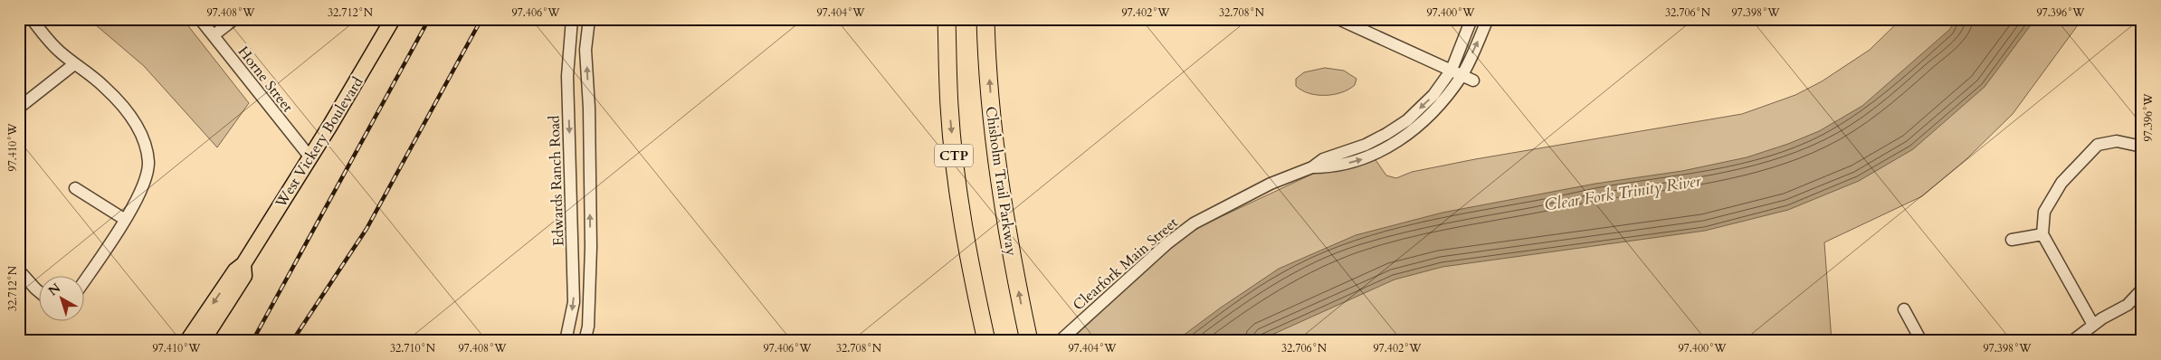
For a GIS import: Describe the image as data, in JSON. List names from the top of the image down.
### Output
{
  "streets": {
    "highway": ["CTP", "Chisholm Trail Parkway"],
    "main road": ["West Vickery Boulevard"],
    "street": ["Horne Street", "Edwards Ranch Road", "Clearfork Main Street"]
  },
  "crossings": [
    ["Horne Street", "West Vickery Boulevard"]
  ],
  "water": ["Clear Fork Trinity River"],
  "north": "top left",
  "coordinates": [
    "97.408°W",
    "32.712°N",
    "97.406°W",
    "97.404°W",
    "97.402°W",
    "32.708°N",
    "97.400°W",
    "32.706°N",
    "97.398°W",
    "97.396°W",
    "97.410°W",
    "32.710°N"
  ]
}
